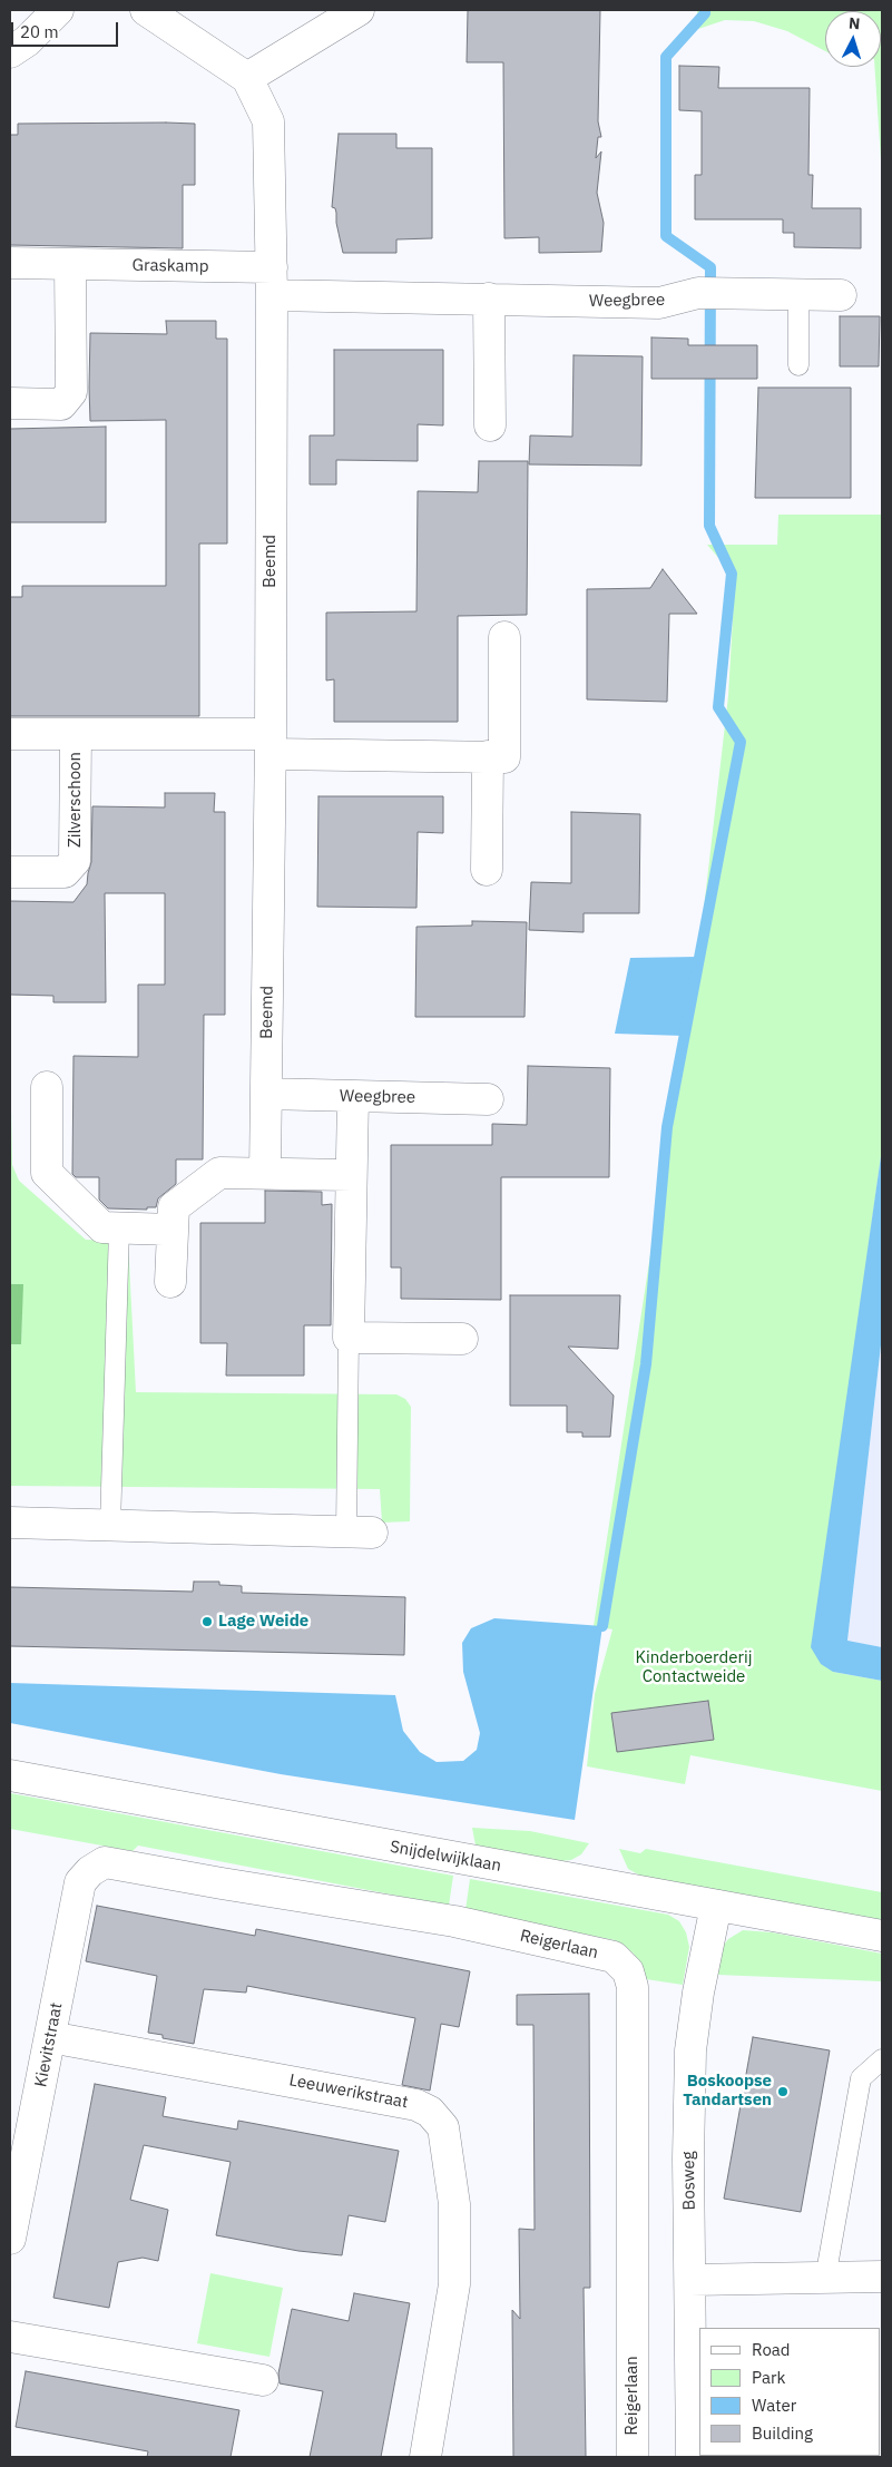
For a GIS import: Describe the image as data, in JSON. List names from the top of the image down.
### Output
{
  "streets": {
    "street": [
      "Graskamp",
      "Weegbree",
      "Beemd",
      "Zilverschoon",
      "Snijdelwijklaan",
      "Reigerlaan",
      "Kievitstraat",
      "Leeuwerikstraat",
      "Bosweg"
    ]
  },
  "crossings": [
    ["Graskamp", "Weegbree"],
    ["Graskamp", "Beemd"],
    ["Weegbree", "Beemd"],
    ["Beemd", "Zilverschoon"],
    ["Snijdelwijklaan", "Bosweg"],
    ["Reigerlaan", "Kievitstraat"],
    ["Kievitstraat", "Leeuwerikstraat"]
  ],
  "parks": ["Kinderboerderij Contactweide"],
  "places": ["Lage Weide", "Boskoopse Tandartsen"],
  "legend": [
    "Road",
    "Park",
    "Water",
    "Building"
  ],
  "scale_bar": "20 m",
  "north": "top"
}
